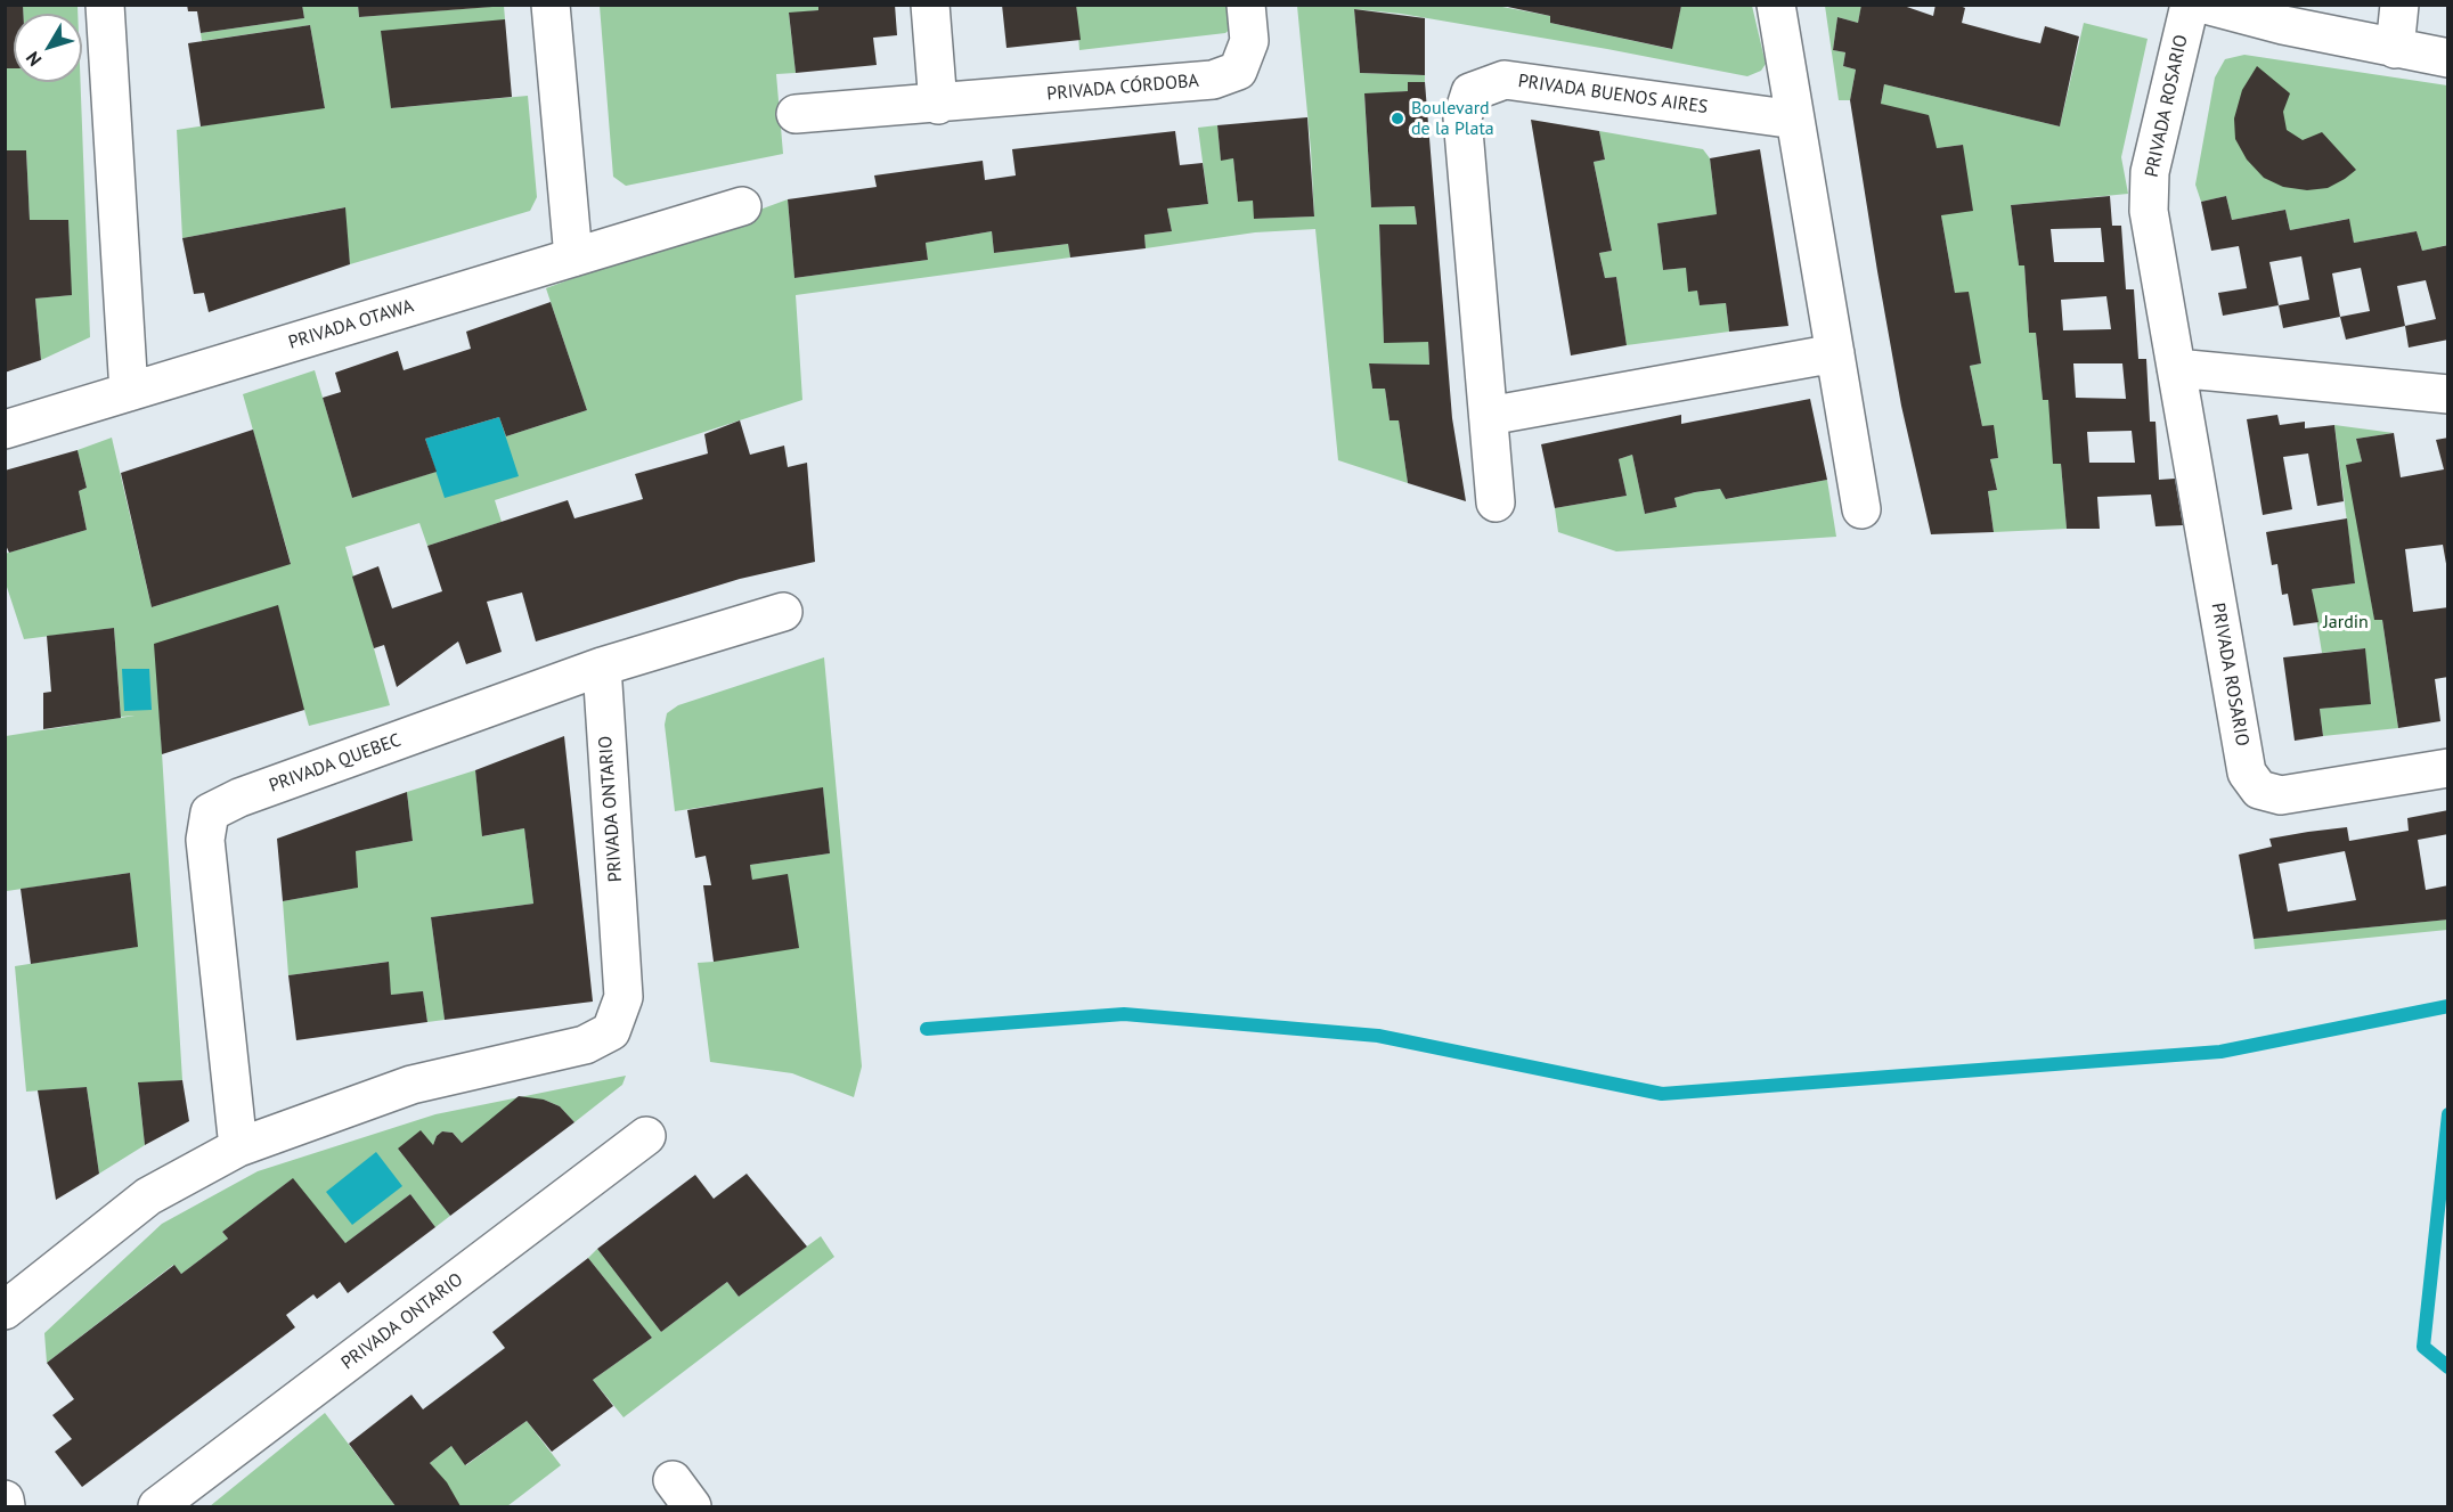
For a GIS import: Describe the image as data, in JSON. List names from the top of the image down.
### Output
{
  "streets": {
    "street": [
      "PRIVADA CÓRDOBA",
      "PRIVADA BUENOS AIRES",
      "PRIVADA ROSARIO",
      "PRIVADA OTAWA",
      "PRIVADA QUEBEC",
      "PRIVADA ONTARIO"
    ]
  },
  "crossings": [
    ["PRIVADA QUEBEC", "PRIVADA ONTARIO"]
  ],
  "parks": ["Jardin"],
  "places": ["Boulevard de la Plata"],
  "north": "bottom left"
}
